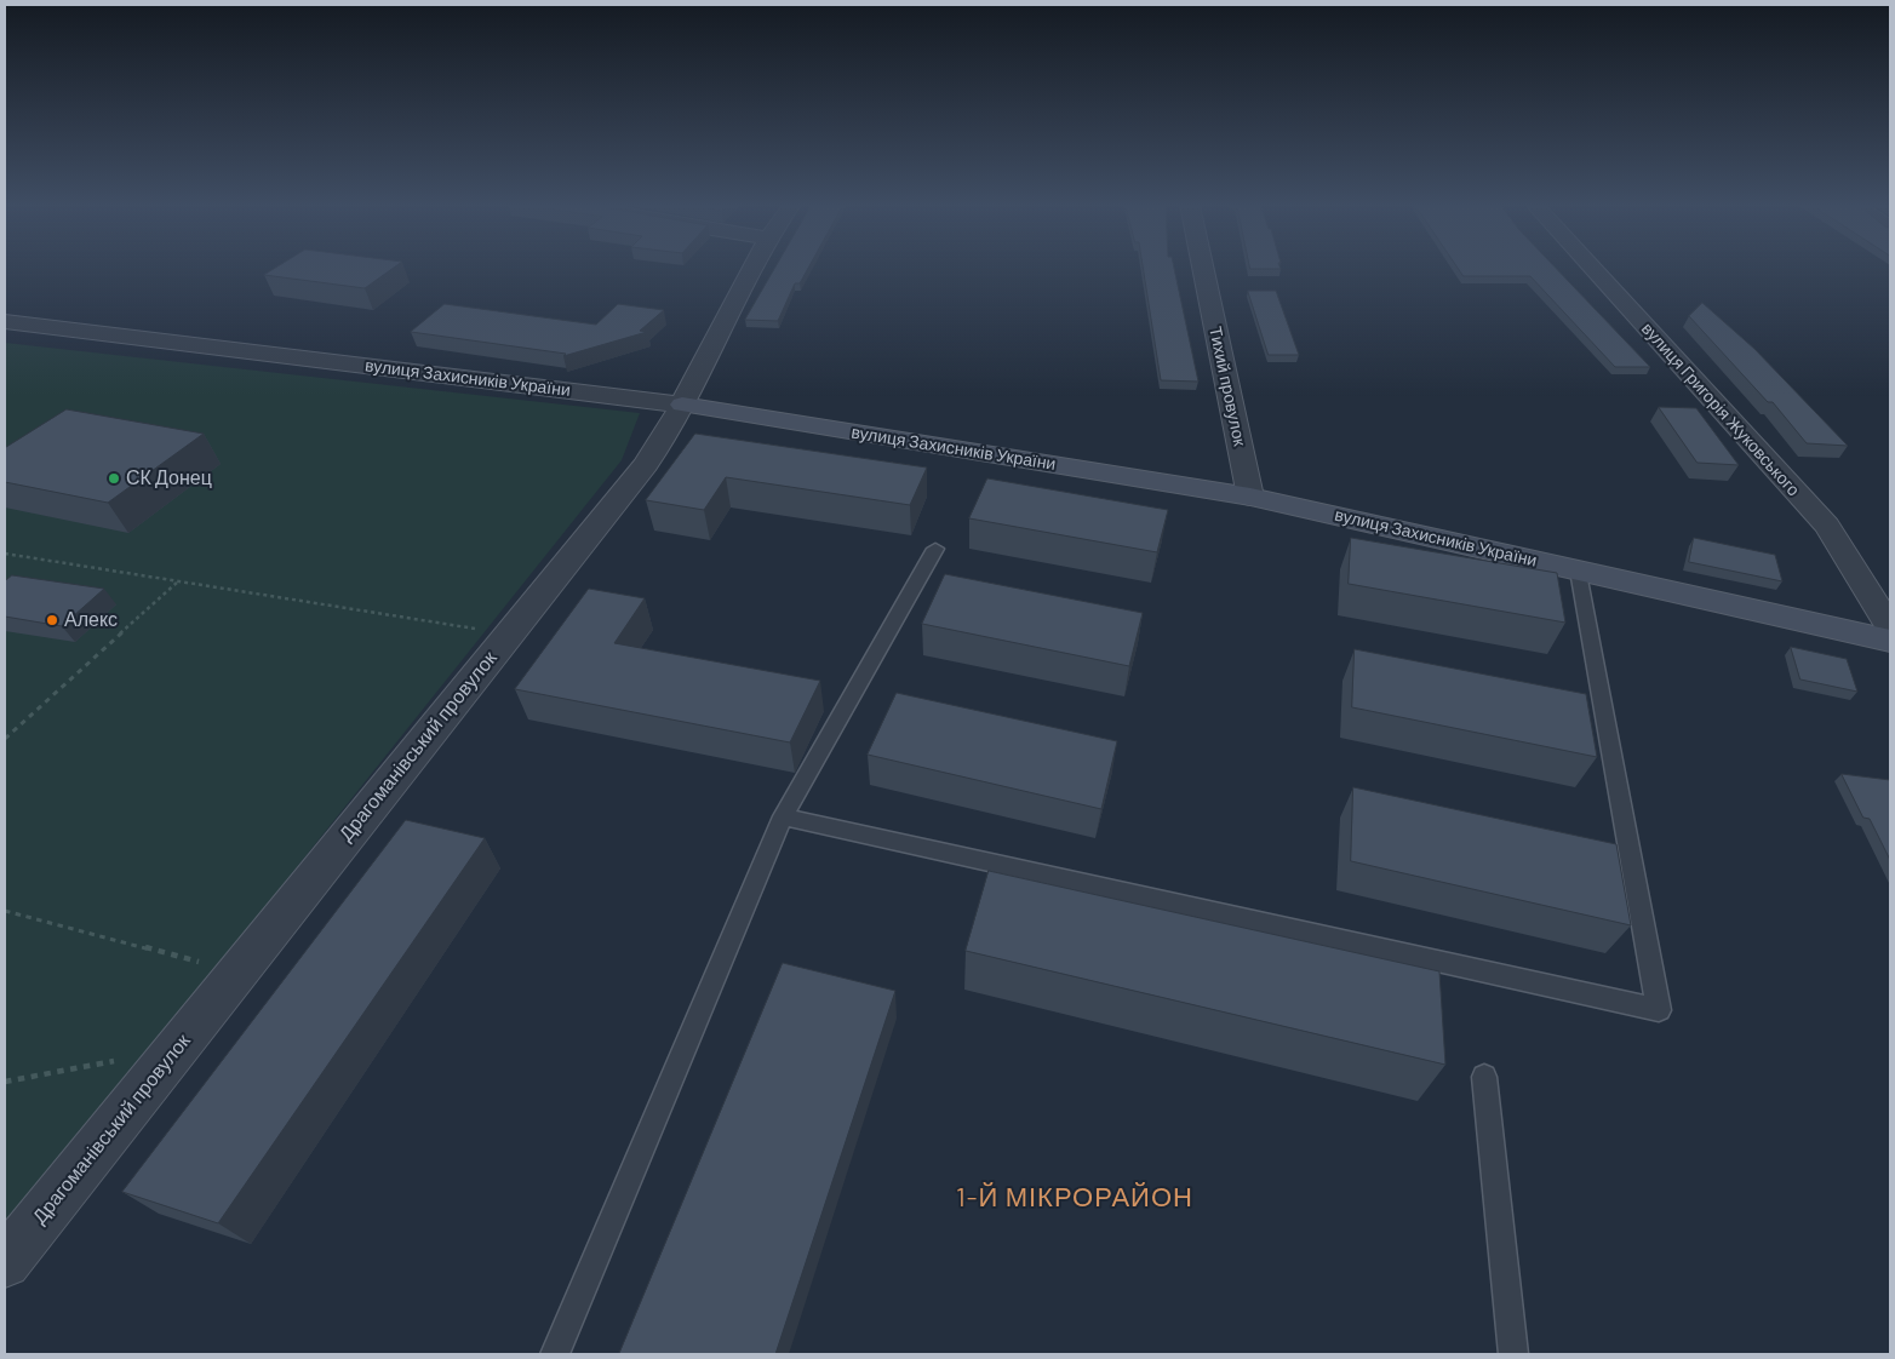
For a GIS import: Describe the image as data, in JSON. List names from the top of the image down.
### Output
{
  "streets": {
    "street": [
      "вулиця Захисників України",
      "Тихий провулок",
      "вулиця Григорія Жуковського",
      "Драгоманівський провулок"
    ]
  },
  "crossings": [
    ["вулиця Захисників України", "Тихий провулок"],
    ["вулиця Захисників України", "Драгоманівський провулок"]
  ],
  "districts": ["1-Й МІКРОРАЙОН"],
  "places": ["СК Донец", "Алекс"]
}
